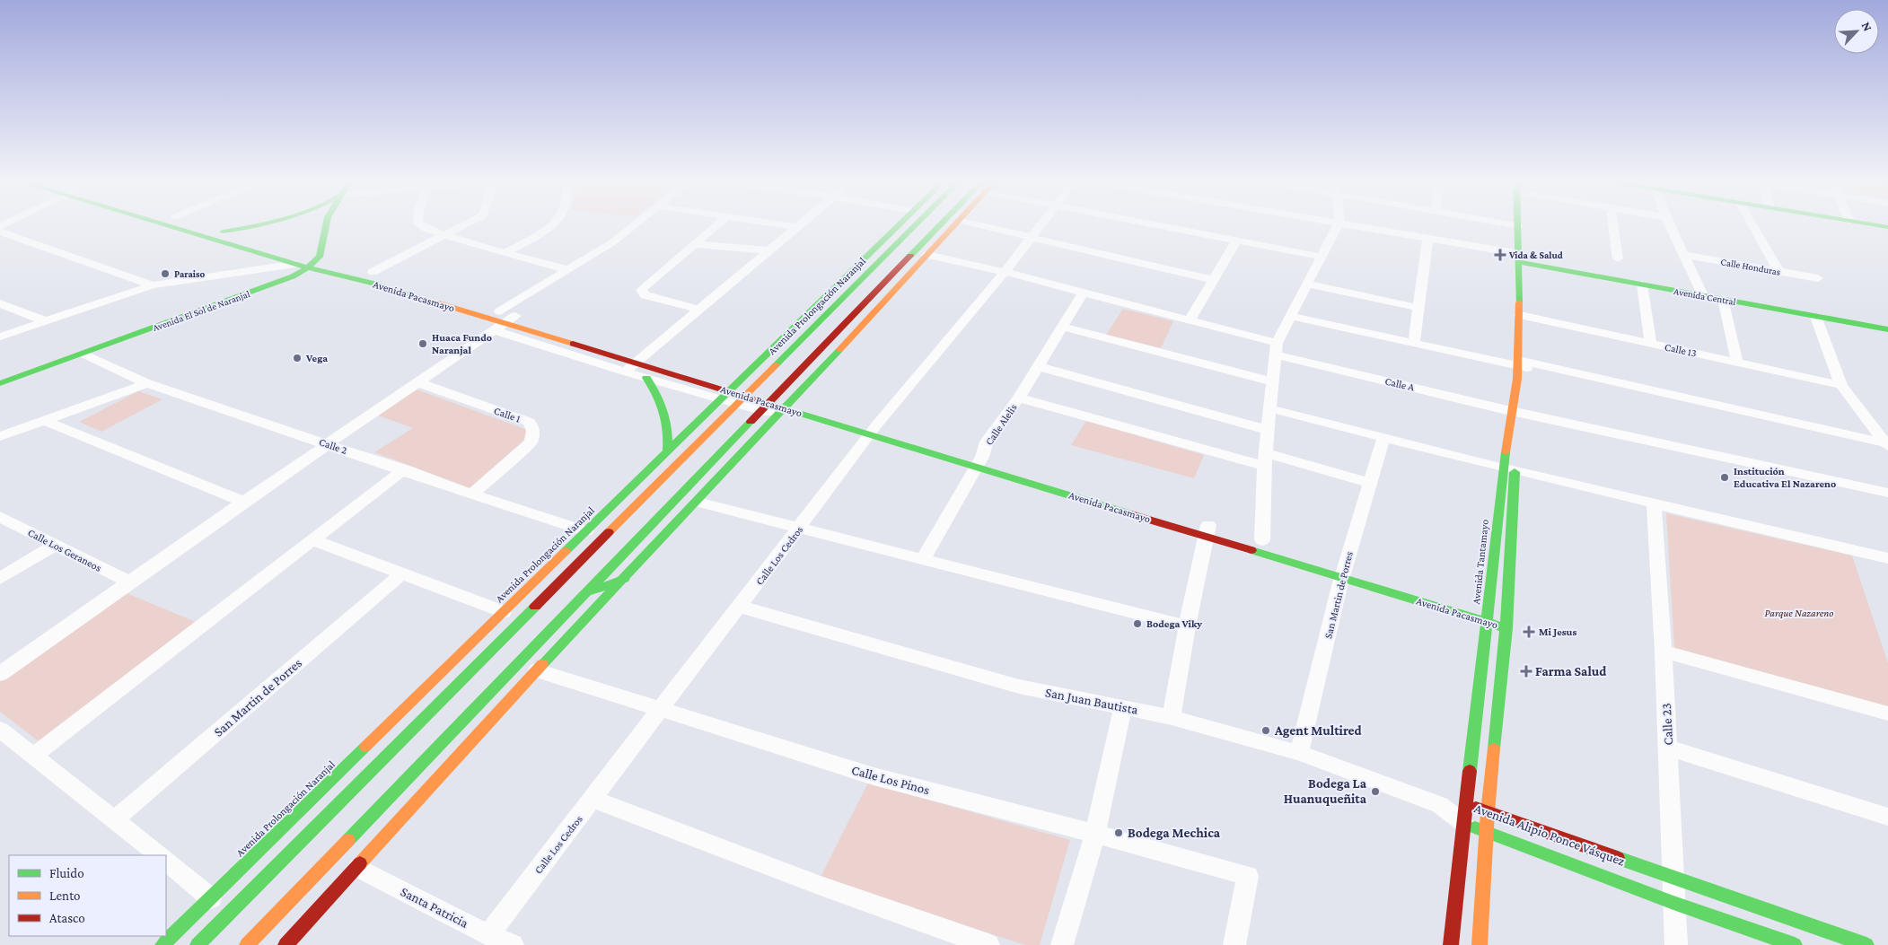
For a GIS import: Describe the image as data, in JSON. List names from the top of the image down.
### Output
{
  "streets": {
    "street": [
      "Calle Honduras",
      "Avenida Pacasmayo",
      "Avenida Central",
      "Avenida Prolongación Naranjal",
      "Avenida El Sol de Naranjal",
      "Calle 13",
      "Calle A",
      "Calle 1",
      "Calle Alelis",
      "Calle 2",
      "Calle Los Geraneos",
      "Calle Los Cedros",
      "Avenida Tantamayo",
      "San Martin de Porres",
      "San Juan Bautista",
      "Calle 23",
      "Calle Los Pinos",
      "Avenida Alipio Ponce Vásquez",
      "Santa Patricia"
    ]
  },
  "crossings": [
    ["Avenida Pacasmayo", "Avenida Prolongación Naranjal"],
    ["Avenida Pacasmayo", "Avenida El Sol de Naranjal"],
    ["Avenida Pacasmayo", "Calle Alelis"],
    ["Avenida Pacasmayo", "Calle Los Cedros"],
    ["Avenida Pacasmayo", "Avenida Tantamayo"],
    ["Avenida Pacasmayo", "San Martin de Porres"],
    ["Avenida Central", "Avenida Tantamayo"],
    ["Avenida Prolongación Naranjal", "Calle 2"],
    ["Avenida El Sol de Naranjal", "Calle 2"],
    ["Calle 13", "Avenida Tantamayo"],
    ["Calle A", "Calle Alelis"],
    ["Calle A", "Calle Los Cedros"],
    ["Calle A", "Avenida Tantamayo"],
    ["Calle 1", "Calle 2"],
    ["Calle Los Cedros", "San Juan Bautista"],
    ["Calle Los Cedros", "Calle Los Pinos"],
    ["Calle Los Cedros", "Santa Patricia"],
    ["Avenida Tantamayo", "Avenida Alipio Ponce Vásquez"],
    ["San Martin de Porres", "San Juan Bautista"],
    ["San Juan Bautista", "Avenida Alipio Ponce Vásquez"],
    ["Calle 23", "Avenida Alipio Ponce Vásquez"]
  ],
  "parks": ["Parque Nazareno"],
  "places": {
    "health": ["Vida & Salud", "Mi Jesus", "Farma Salud"],
    "other": [
      "Paraiso",
      "Huaca Fundo Naranjal",
      "Vega",
      "Institución Educativa El Nazareno",
      "Bodega Viky",
      "Agent Multired",
      "Bodega La Huanuqueñita",
      "Bodega Mechica"
    ]
  },
  "legend": ["Fluido", "Lento", "Atasco"],
  "north": "top right"
}
